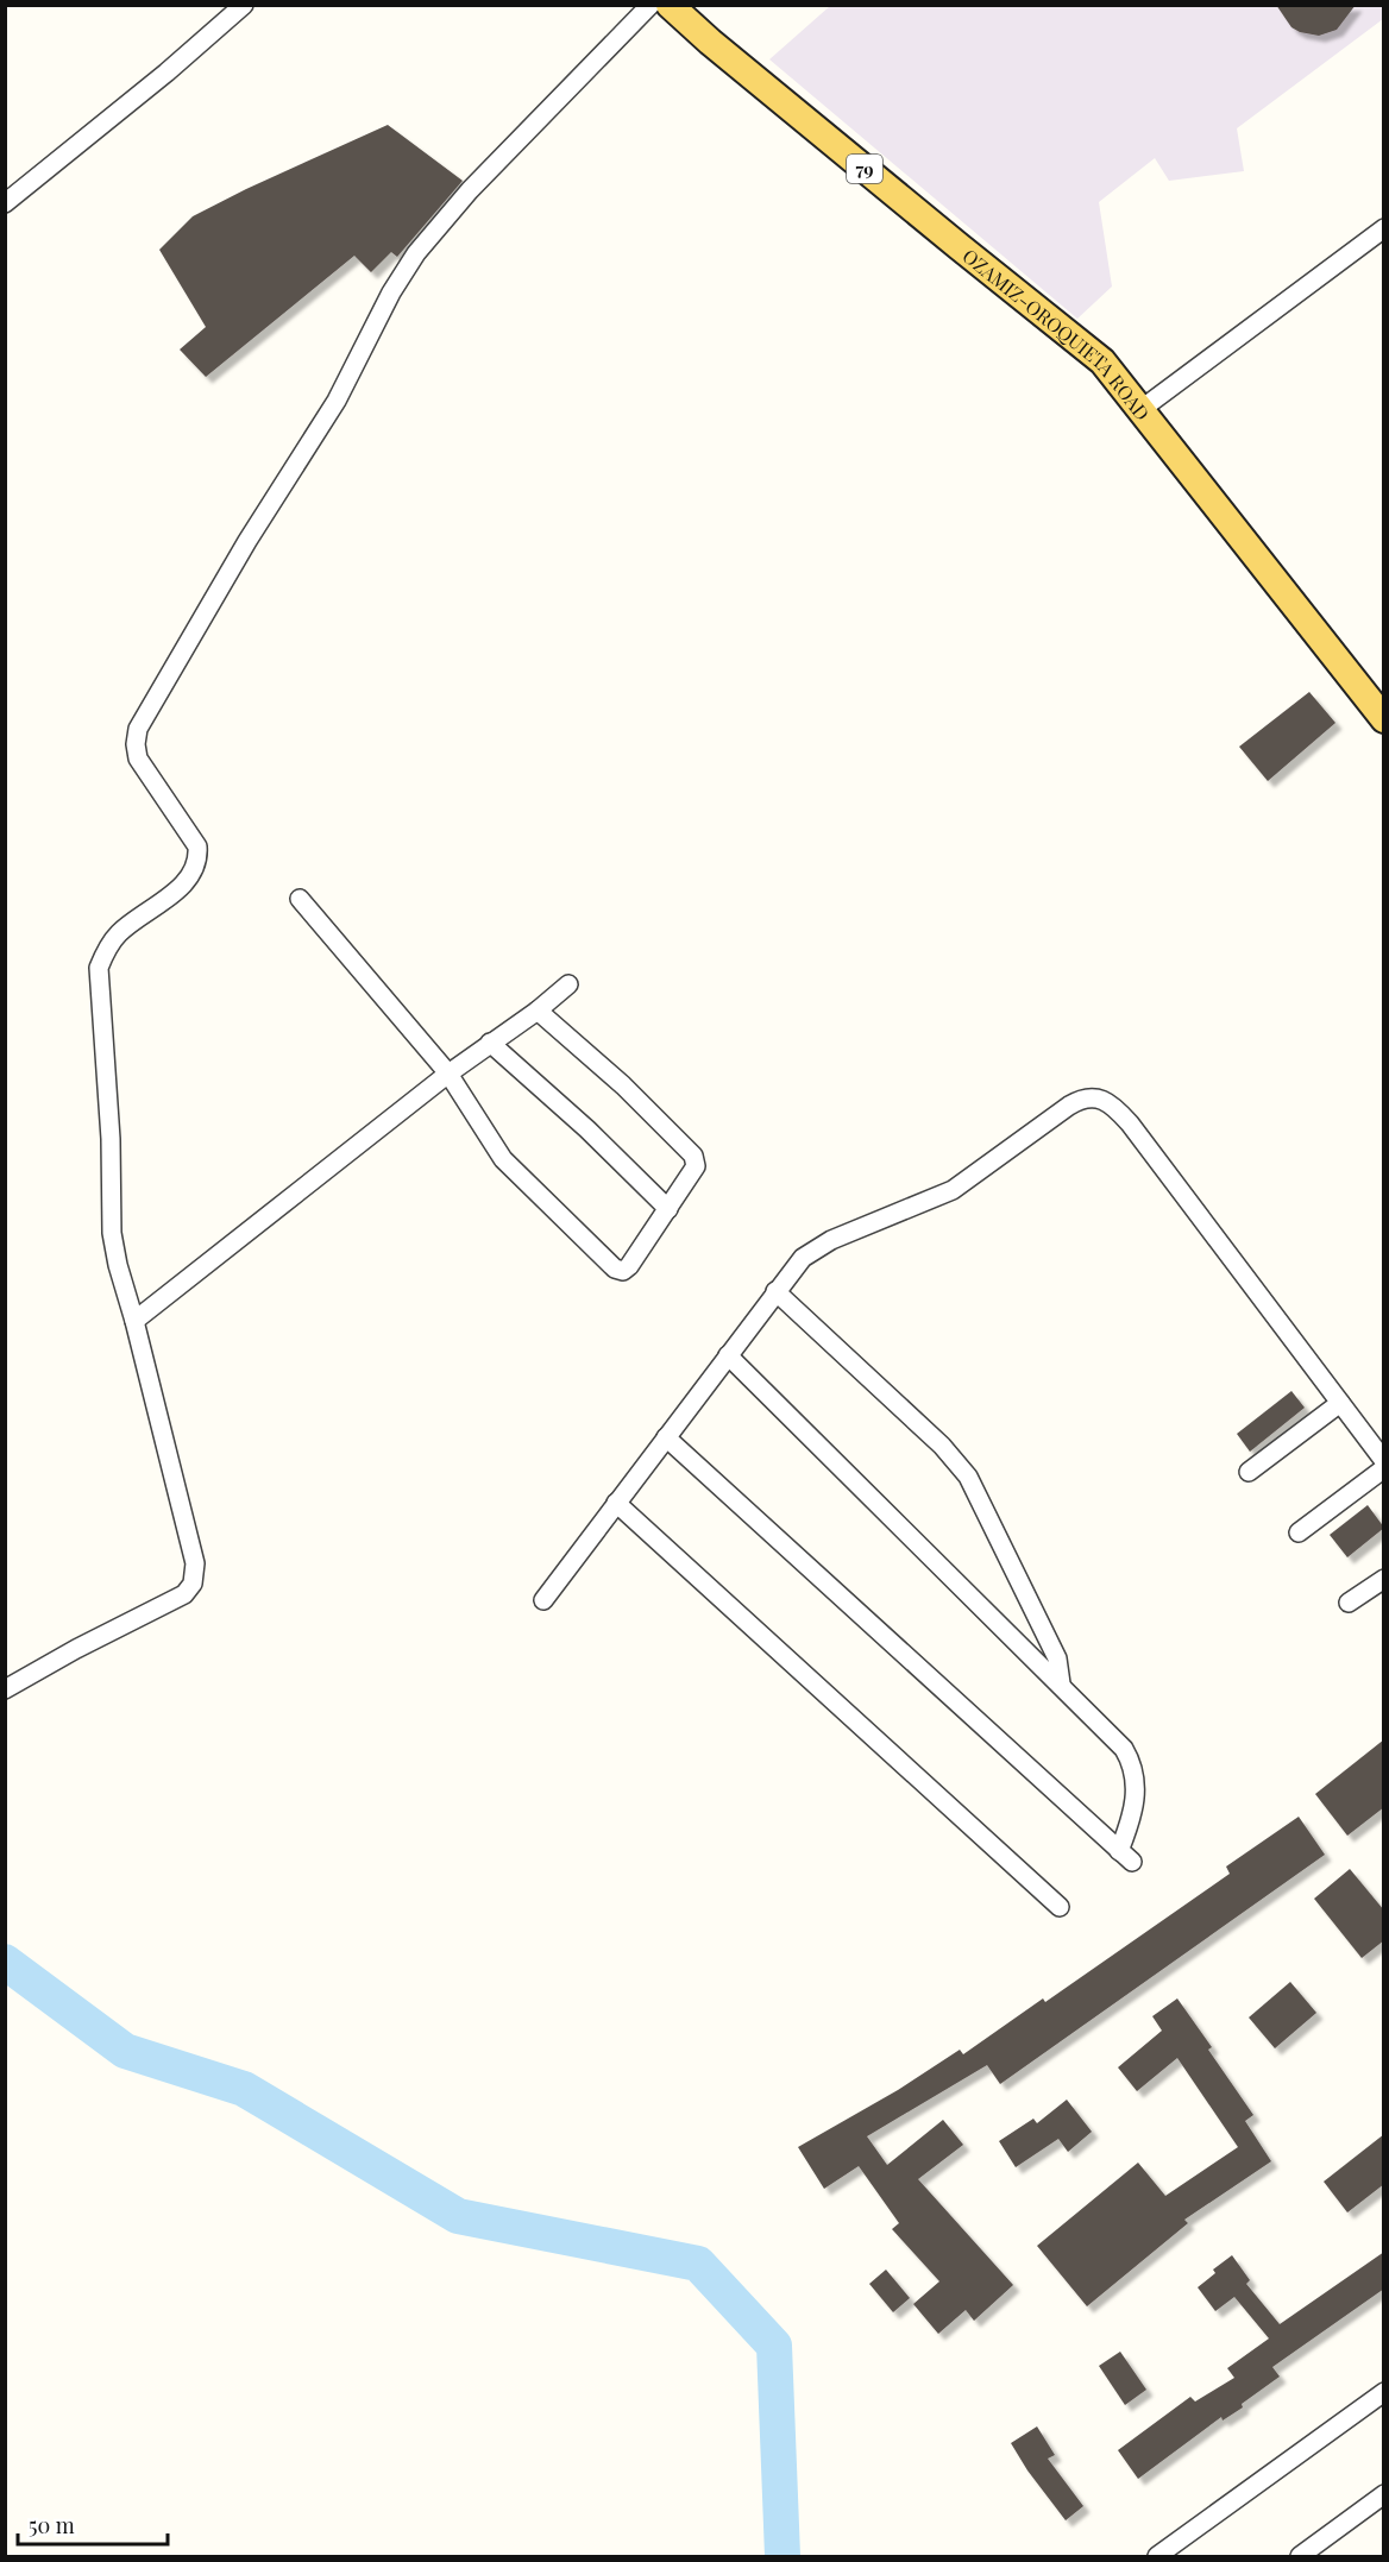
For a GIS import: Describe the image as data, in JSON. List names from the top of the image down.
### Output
{
  "streets": {
    "main road": ["79", "OZAMIZ-OROQUIETA ROAD"]
  },
  "scale_bar": "50 m"
}
